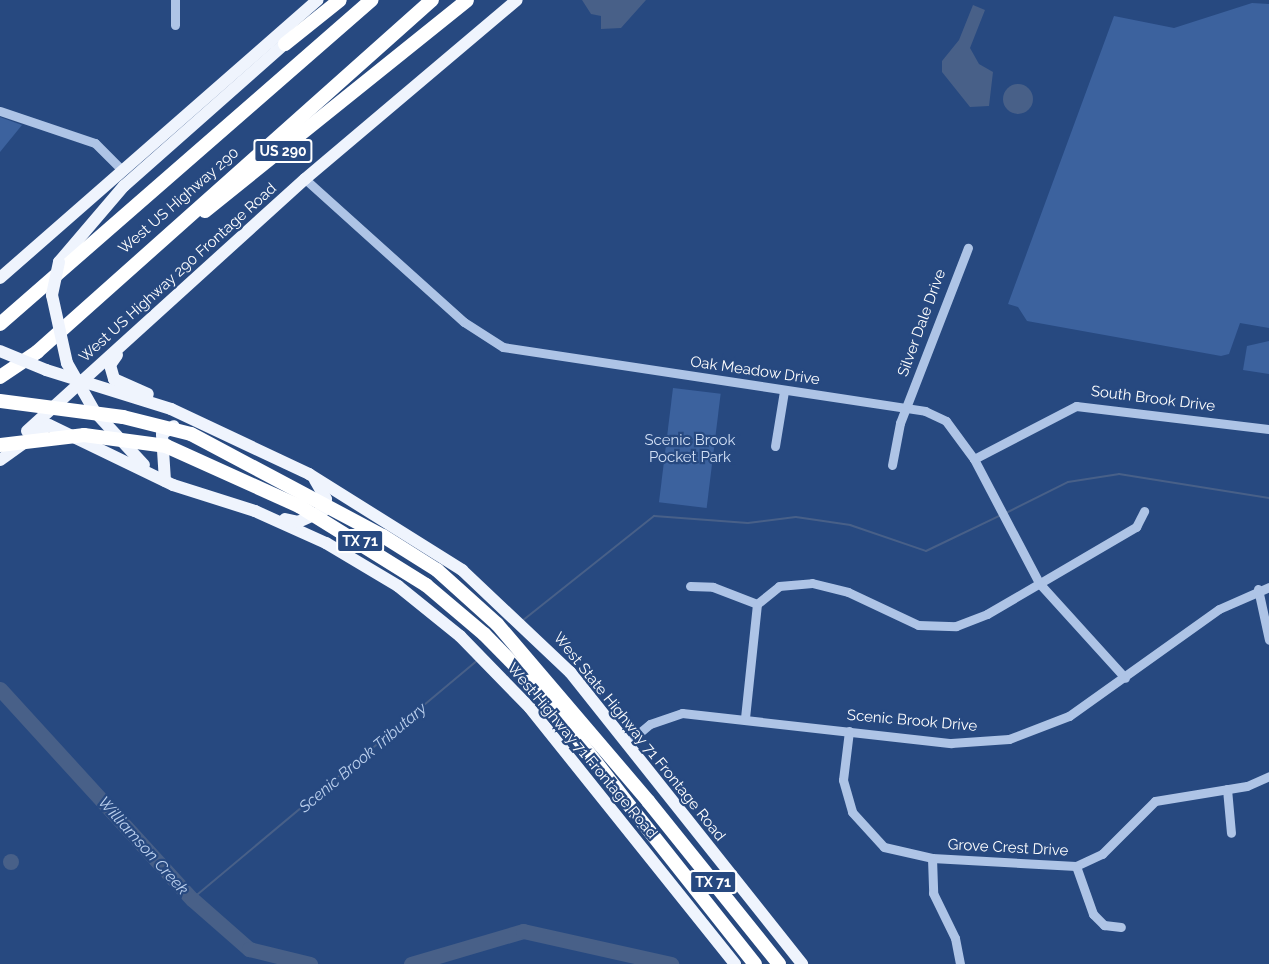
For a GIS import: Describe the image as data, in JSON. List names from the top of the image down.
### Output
{
  "streets": {
    "highway": ["US 290", "West US Highway 290", "TX 71"],
    "main road": ["West US Highway 290 Frontage Road", "West State Highway 71 Frontage Road", "West Highway 71 Frontage Road"],
    "street": [
      "Silver Dale Drive",
      "Oak Meadow Drive",
      "South Brook Drive",
      "Scenic Brook Drive",
      "Grove Crest Drive"
    ]
  },
  "crossings": [
    ["US 290", "West US Highway 290"],
    ["West US Highway 290 Frontage Road", "Oak Meadow Drive"],
    ["West US Highway 290 Frontage Road", "West State Highway 71 Frontage Road"],
    ["West US Highway 290 Frontage Road", "West Highway 71 Frontage Road"],
    ["Silver Dale Drive", "Oak Meadow Drive"],
    ["Oak Meadow Drive", "South Brook Drive"],
    ["Oak Meadow Drive", "Scenic Brook Drive"],
    ["Scenic Brook Drive", "West State Highway 71 Frontage Road"],
    ["Scenic Brook Drive", "Grove Crest Drive"]
  ],
  "water": ["Scenic Brook Tributary", "Williamson Creek"],
  "parks": ["Scenic Brook Pocket Park"]
}
